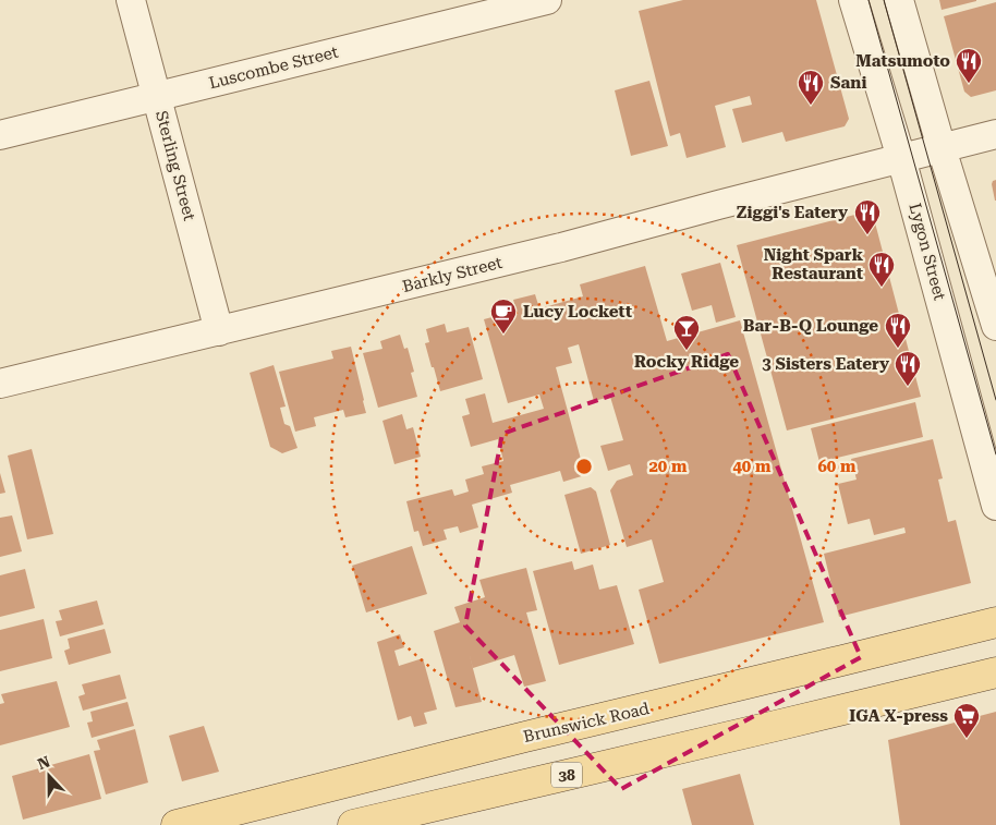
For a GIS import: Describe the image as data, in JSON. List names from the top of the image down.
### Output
{
  "streets": {
    "main road": ["Brunswick Road", "38"],
    "street": [
      "Luscombe Street",
      "Sterling Street",
      "Lygon Street",
      "Barkly Street"
    ]
  },
  "crossings": [
    ["Luscombe Street", "Sterling Street"],
    ["Sterling Street", "Barkly Street"],
    ["Lygon Street", "Barkly Street"]
  ],
  "places": {
    "restaurant": [
      "Matsumoto",
      "Sani",
      "Ziggi's Eatery",
      "Night Spark Restaurant",
      "Bar-B-Q Lounge",
      "3 Sisters Eatery"
    ],
    "cafe": ["Lucy Lockett"],
    "bar": ["Rocky Ridge"],
    "supermarket": ["IGA X-press"]
  },
  "north": "top",
  "rings": ["20 m", "40 m", "60 m"]
}
